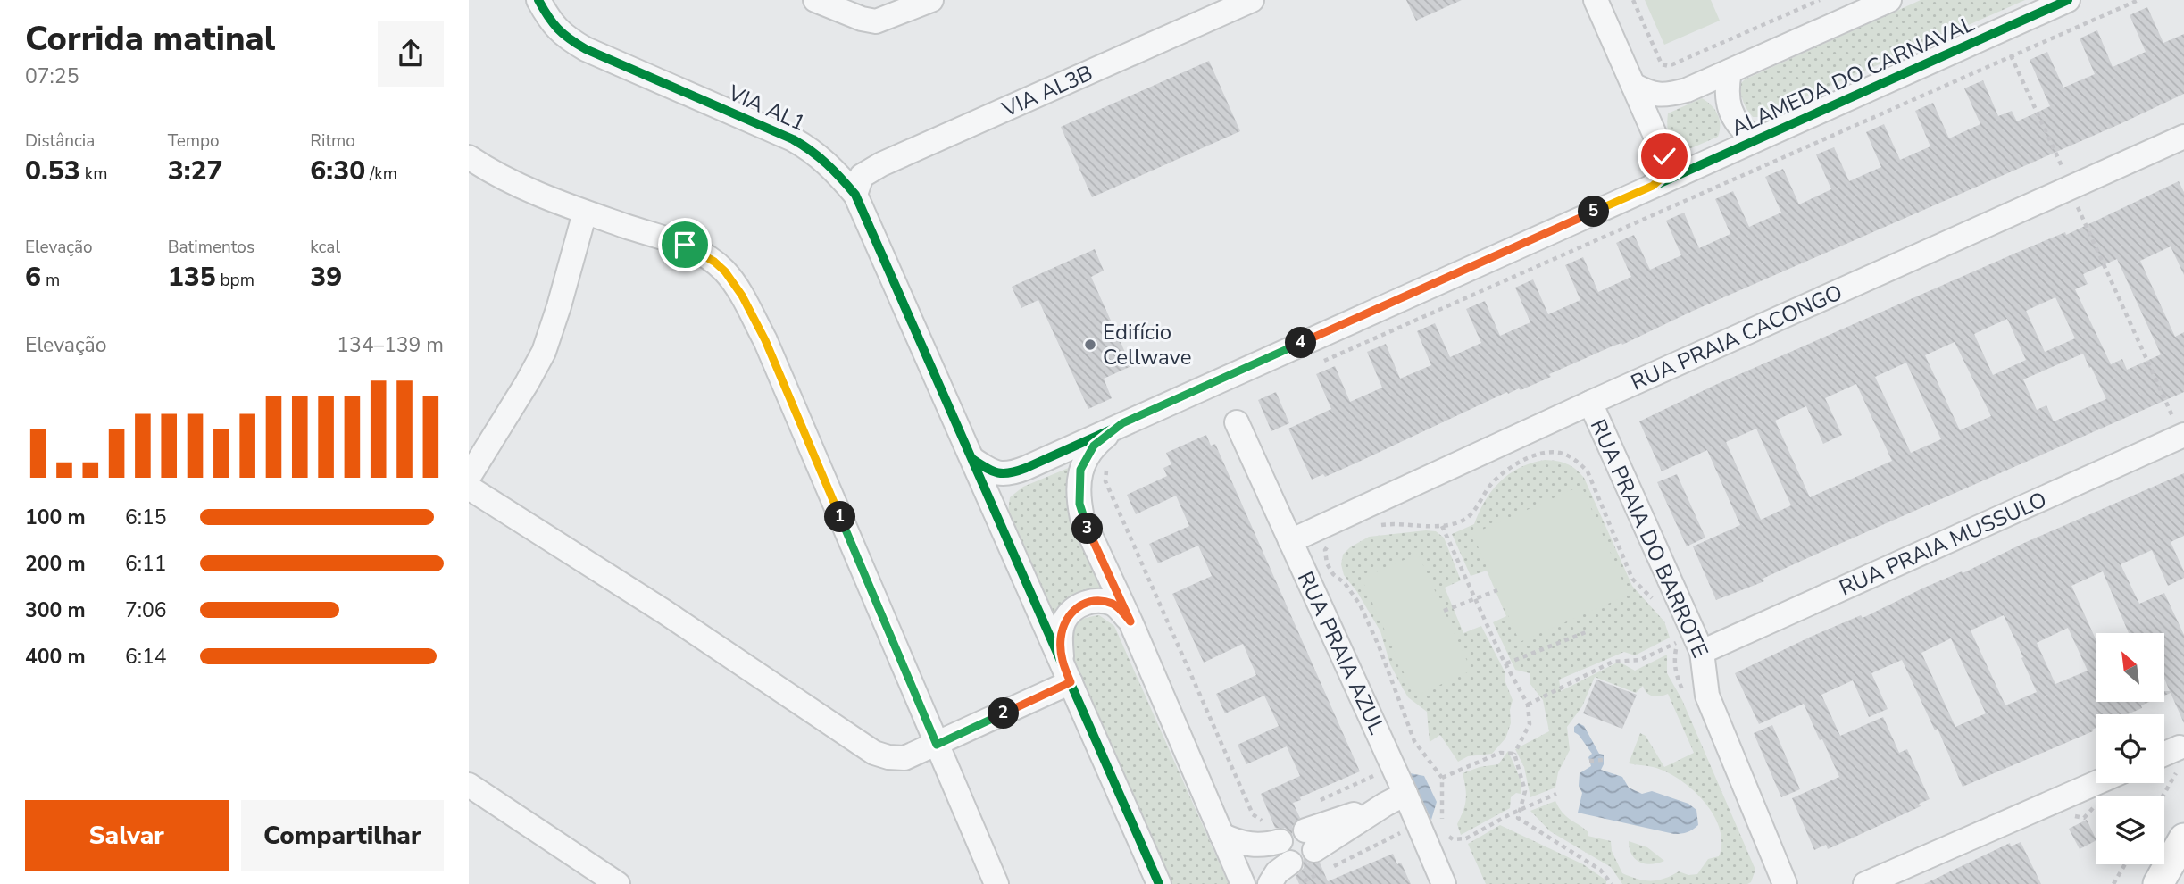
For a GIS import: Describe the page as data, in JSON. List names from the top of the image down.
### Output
{
  "streets": {
    "street": [
      "ALAMEDA DO CARNAVAL",
      "VIA AL3B",
      "VIA AL1",
      "RUA PRAIA CACONGO",
      "RUA PRAIA DO BARROTE",
      "RUA PRAIA MUSSULO",
      "RUA PRAIA AZUL"
    ]
  },
  "crossings": [
    ["VIA AL3B", "VIA AL1"],
    ["RUA PRAIA CACONGO", "RUA PRAIA DO BARROTE"],
    ["RUA PRAIA CACONGO", "RUA PRAIA AZUL"],
    ["RUA PRAIA DO BARROTE", "RUA PRAIA MUSSULO"]
  ],
  "places": ["Edifício Cellwave"],
  "north": "top left",
  "page": {
    "heading": ["Corrida matinal", "07:25"],
    "stats": [
      ["Distância", "0.53 km"],
      ["Tempo", "3:27"],
      ["Ritmo", "6:30 /km"],
      ["Elevação", "6 m"],
      ["Batimentos", "135 bpm"],
      ["kcal", "39"]
    ],
    "pins": [
      "5",
      "4",
      "1",
      "3",
      "2"
    ],
    "chart": ["Elevação", "134–139 m"],
    "list": [
      {
        "name": "100 m",
        "note": "6:15"
      },
      {
        "name": "200 m",
        "note": "6:11"
      },
      {
        "name": "300 m",
        "note": "7:06"
      },
      {
        "name": "400 m",
        "note": "6:14"
      }
    ],
    "buttons": ["Salvar", "Compartilhar"]
  }
}
